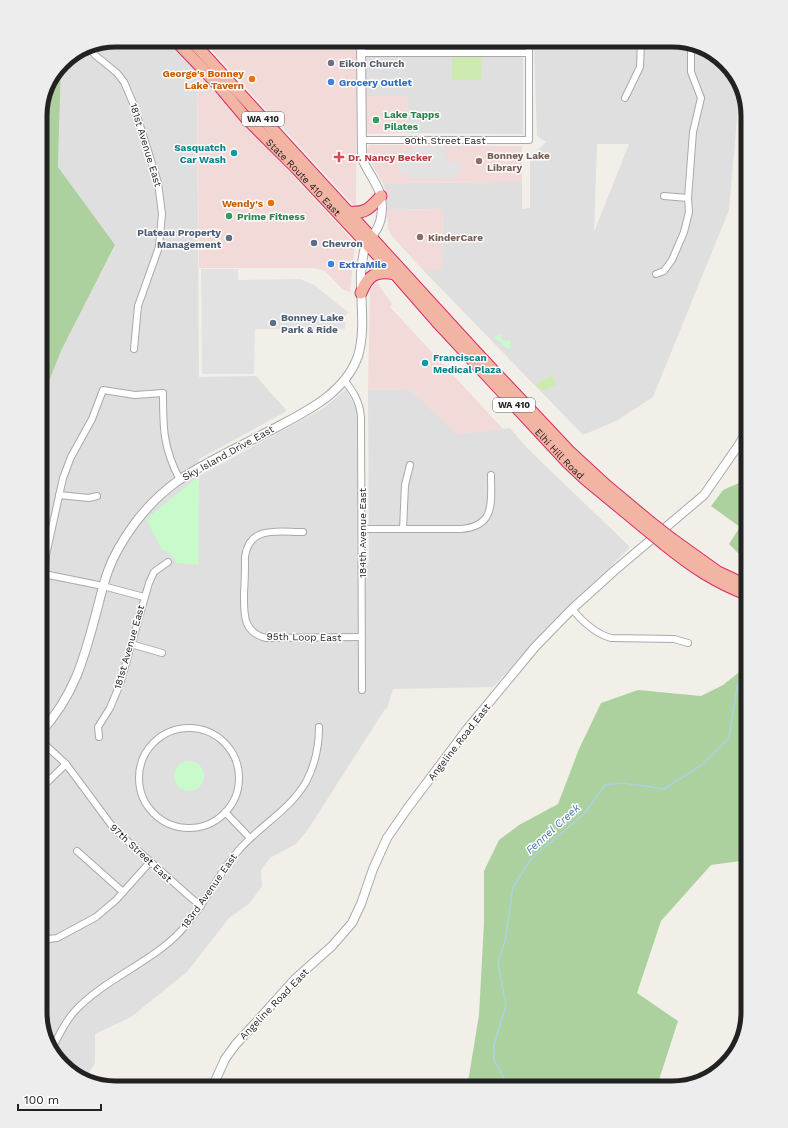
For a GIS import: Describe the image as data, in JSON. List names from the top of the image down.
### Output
{
  "streets": {
    "highway": ["WA 410", "State Route 410 East", "Elhi Hill Road"],
    "street": [
      "90th Street East",
      "181st Avenue East",
      "Sky Island Drive East",
      "184th Avenue East",
      "95th Loop East",
      "Angeline Road East",
      "97th Street East",
      "183rd Avenue East"
    ]
  },
  "crossings": [
    ["State Route 410 East", "Sky Island Drive East"],
    ["State Route 410 East", "Elhi Hill Road"],
    ["Sky Island Drive East", "Elhi Hill Road"],
    ["Sky Island Drive East", "184th Avenue East"],
    ["184th Avenue East", "95th Loop East"],
    ["97th Street East", "183rd Avenue East"]
  ],
  "water": ["Fennel Creek"],
  "places": {
    "other": [
      "Eikon Church",
      "George's Bonney Lake Tavern",
      "Grocery Outlet",
      "Lake Tapps Pilates",
      "Sasquatch Car Wash",
      "Bonney Lake Library",
      "Wendy's",
      "Prime Fitness",
      "KinderCare",
      "Plateau Property Management",
      "Chevron",
      "ExtraMile",
      "Bonney Lake Park & Ride",
      "Franciscan Medical Plaza"
    ],
    "health": ["Dr. Nancy Becker"]
  },
  "scale_bar": "100 m"
}
